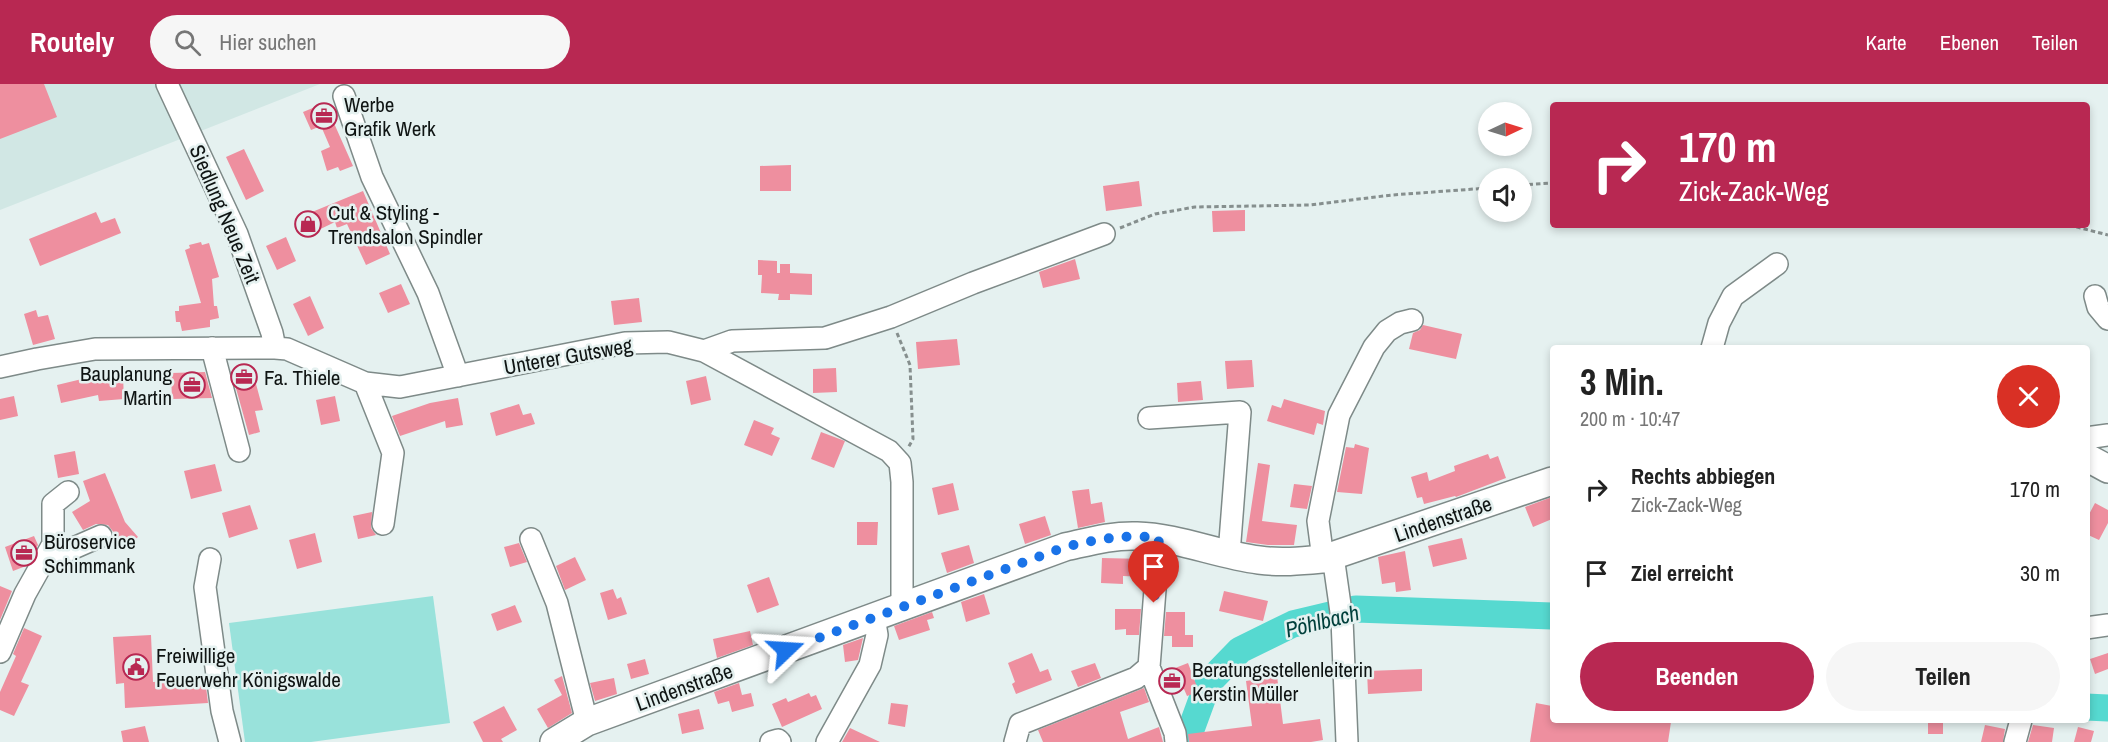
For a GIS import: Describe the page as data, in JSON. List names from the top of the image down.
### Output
{
  "streets": {
    "main road": ["Lindenstraße"],
    "street": ["Siedlung Neue Zeit", "Unterer Gutsweg"]
  },
  "crossings": [
    ["Siedlung Neue Zeit", "Unterer Gutsweg"]
  ],
  "water": ["Pöhlbach"],
  "places": {
    "office": [
      "Werbe Grafik Werk",
      "Fa. Thiele",
      "Bauplanung Martin",
      "Büroservice Schimmank",
      "Beratungsstellenleiterin Kerstin Müller"
    ],
    "shop": ["Cut & Styling - Trendsalon Spindler"],
    "public building": ["Freiwillige Feuerwehr Königswalde"]
  },
  "north": "right",
  "page": {
    "header": "Routely",
    "search": "Hier suchen",
    "nav": ["Karte", "Ebenen", "Teilen"],
    "turn": ["170 m", "Zick-Zack-Weg"],
    "heading": ["3 Min.", "200 m · 10:47"],
    "list": [
      {
        "name": "Rechts abbiegen",
        "note": "Zick-Zack-Weg",
        "value": "170 m"
      },
      {
        "name": "Ziel erreicht",
        "value": "30 m"
      }
    ],
    "buttons": ["Beenden", "Teilen"]
  }
}
